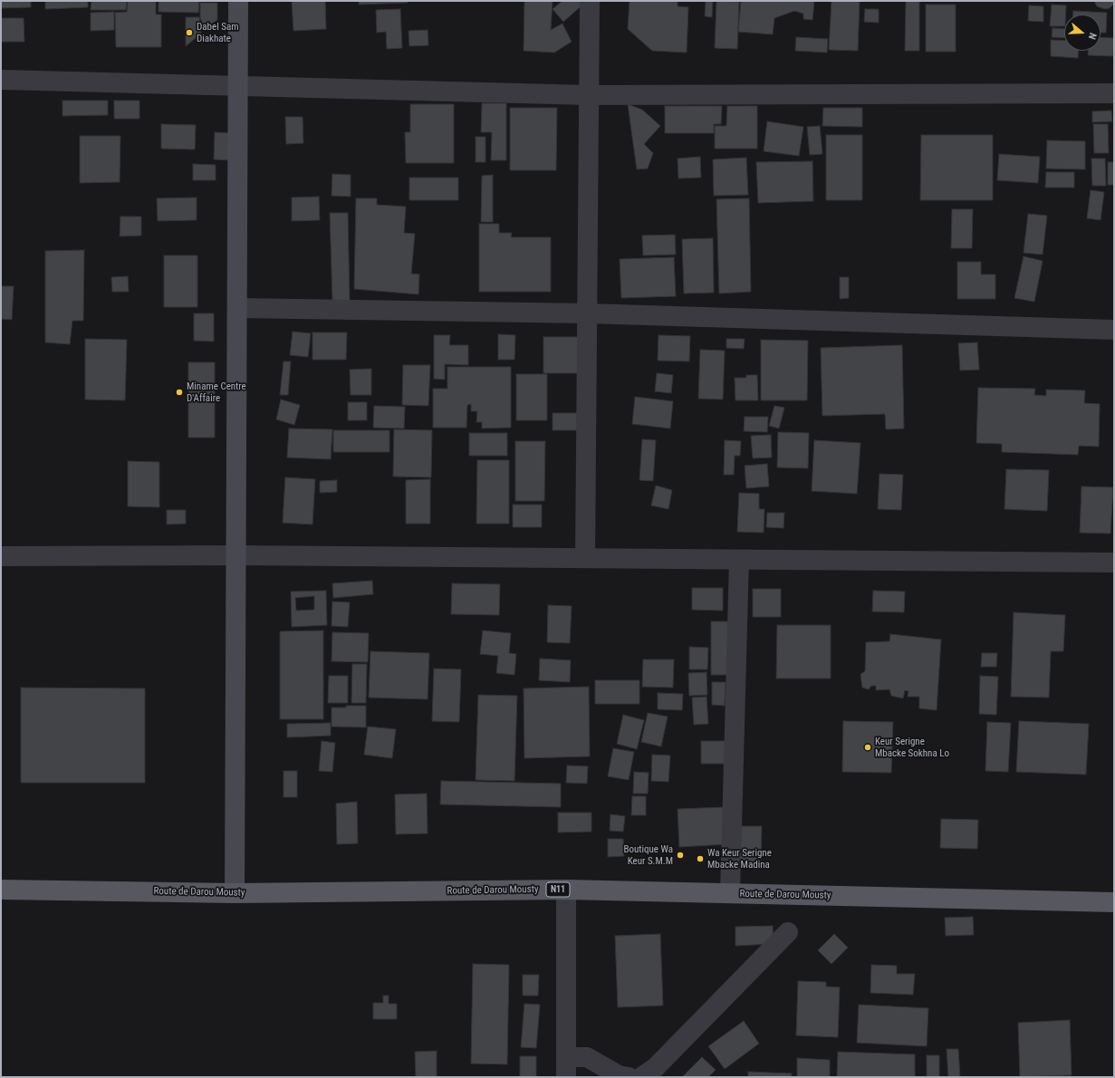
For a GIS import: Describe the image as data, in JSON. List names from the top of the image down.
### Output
{
  "streets": {
    "main road": ["N11", "Route de Darou Mousty"]
  },
  "places": [
    "Dabel Sam Diakhate",
    "Miname Centre D'Affaire",
    "Keur Serigne Mbacke Sokhna Lo",
    "Boutique Wa Keur S.M.M",
    "Wa Keur Serigne Mbacke Madina"
  ],
  "north": "right"
}
